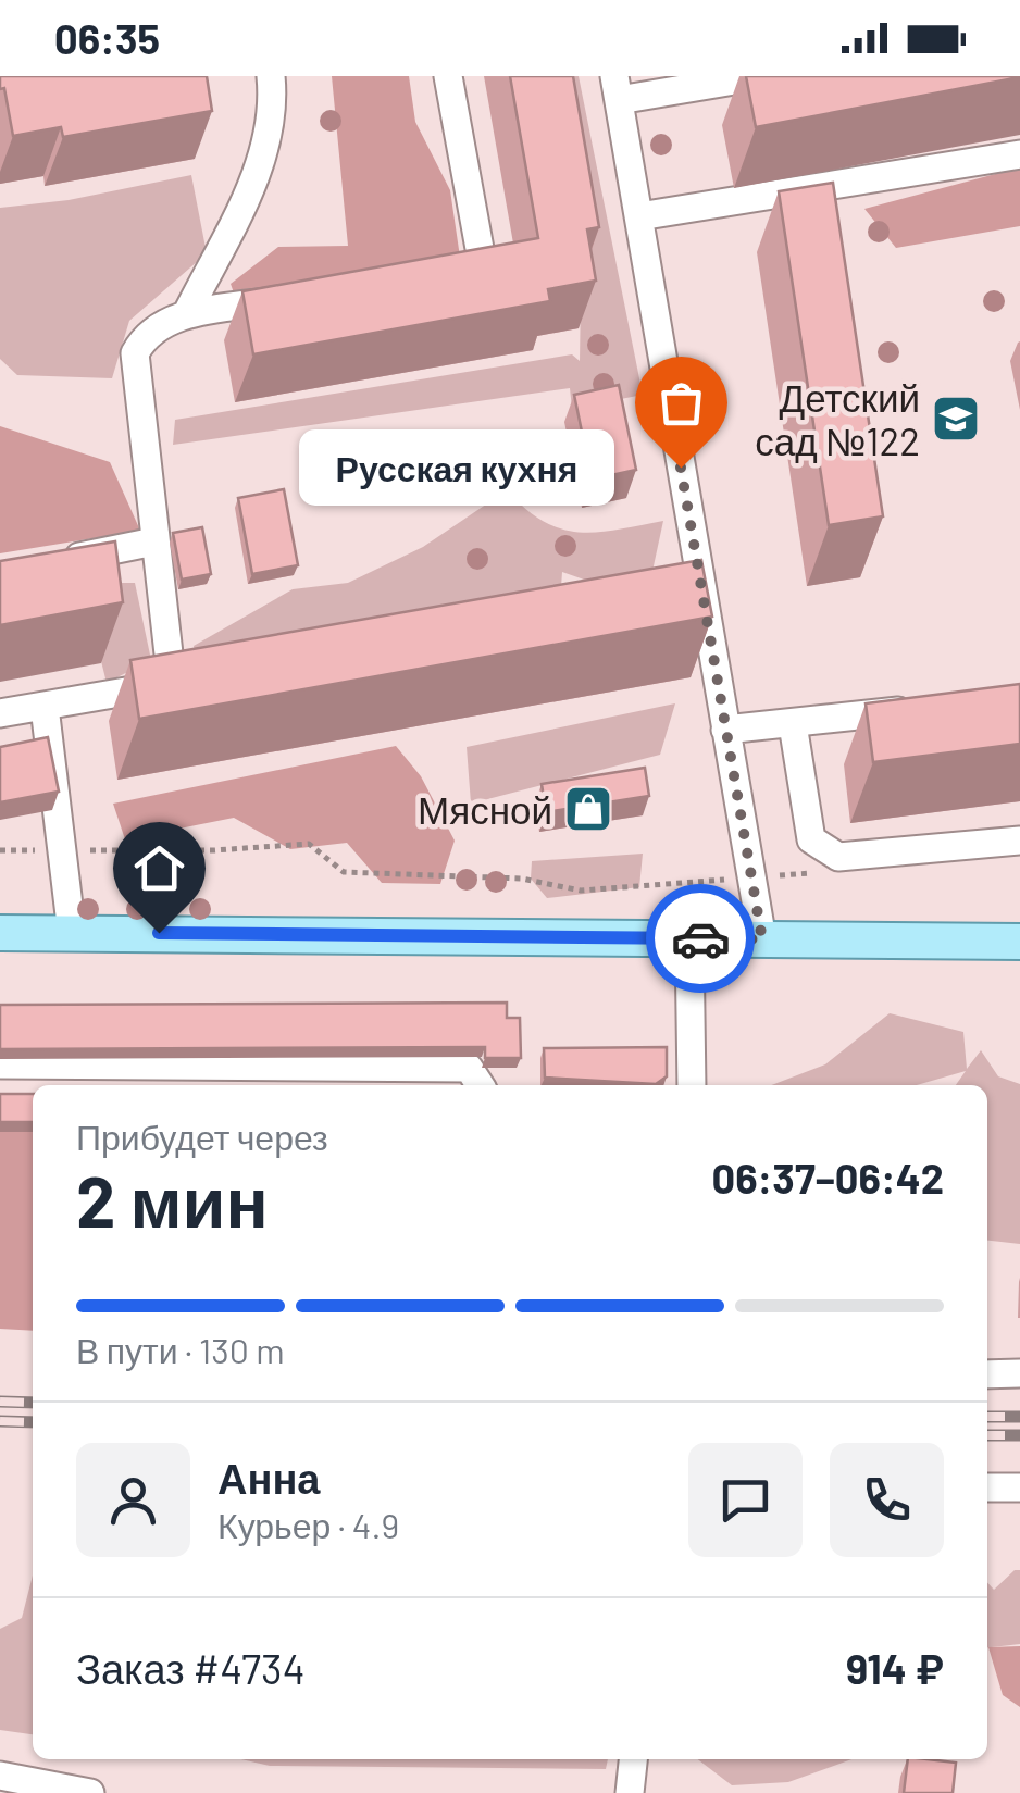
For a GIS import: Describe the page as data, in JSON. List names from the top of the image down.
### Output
{
  "places": {
    "school or university": ["Детский сад №122"],
    "other": ["Русская кухня"],
    "shop": ["Мясной"]
  },
  "page": {
    "status": "06:35",
    "bubble": "Русская кухня",
    "heading": ["2 мин", "Прибудет через", "06:37–06:42"],
    "panel": [
      "Анна",
      "Курьер · 4.9",
      "Заказ #4734",
      "914 ₽"
    ],
    "bar": "В пути · 130 m"
  }
}
